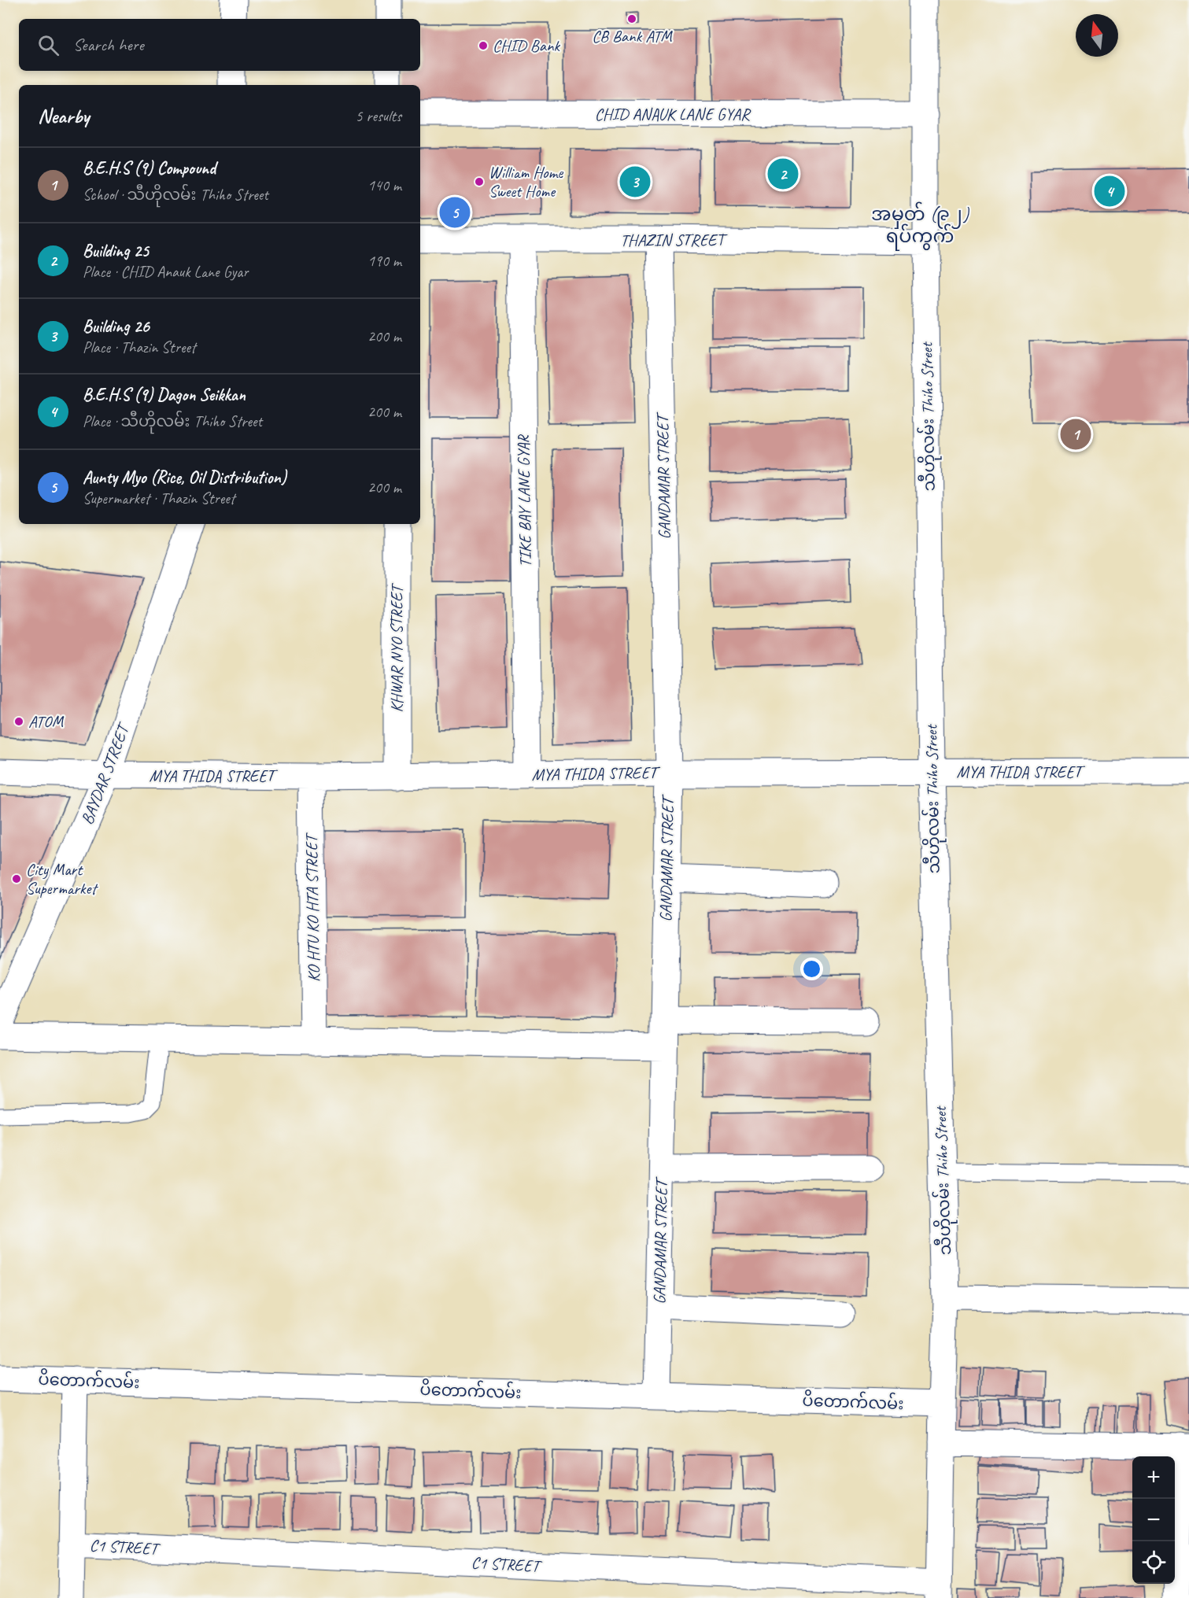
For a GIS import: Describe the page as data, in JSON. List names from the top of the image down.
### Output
{
  "streets": {
    "street": [
      "CHID ANAUK LANE GYAR",
      "THAZIN STREET",
      "သီဟိုလမ်း Thiho Street",
      "GANDAMAR STREET",
      "TIKE BAY LANE GYAR",
      "KHWAR NYO STREET",
      "MYA THIDA STREET",
      "BAYDAR STREET",
      "KO HTU KO HTA STREET",
      "ပိတောက်လမ်း",
      "C1 STREET"
    ]
  },
  "crossings": [
    ["CHID ANAUK LANE GYAR", "သီဟိုလမ်း Thiho Street"],
    ["THAZIN STREET", "သီဟိုလမ်း Thiho Street"],
    ["THAZIN STREET", "GANDAMAR STREET"],
    ["THAZIN STREET", "TIKE BAY LANE GYAR"],
    ["သီဟိုလမ်း Thiho Street", "MYA THIDA STREET"],
    ["သီဟိုလမ်း Thiho Street", "ပိတောက်လမ်း"],
    ["သီဟိုလမ်း Thiho Street", "C1 STREET"],
    ["GANDAMAR STREET", "MYA THIDA STREET"],
    ["GANDAMAR STREET", "ပိတောက်လမ်း"],
    ["TIKE BAY LANE GYAR", "MYA THIDA STREET"],
    ["KHWAR NYO STREET", "MYA THIDA STREET"],
    ["MYA THIDA STREET", "BAYDAR STREET"],
    ["MYA THIDA STREET", "KO HTU KO HTA STREET"]
  ],
  "districts": ["အမှတ် (၉၂) ရပ်ကွက်"],
  "places": [
    "CB Bank ATM",
    "CHID Bank",
    "William Home Sweet Home",
    "ATOM",
    "City Mart Supermarket"
  ],
  "north": "top",
  "page": {
    "search": "Search here",
    "heading": ["Nearby", "5 results"],
    "list": [
      {
        "mark": "1",
        "name": "B.E.H.S (9) Compound",
        "note": "School · သီဟိုလမ်း Thiho Street",
        "value": "140 m"
      },
      {
        "mark": "2",
        "name": "Building 25",
        "note": "Place · CHID Anauk Lane Gyar",
        "value": "190 m"
      },
      {
        "mark": "3",
        "name": "Building 26",
        "note": "Place · Thazin Street",
        "value": "200 m"
      },
      {
        "mark": "4",
        "name": "B.E.H.S (9) Dagon Seikkan",
        "note": "Place · သီဟိုလမ်း Thiho Street",
        "value": "200 m"
      },
      {
        "mark": "5",
        "name": "Aunty Myo (Rice, Oil Distribution)",
        "note": "Supermarket · Thazin Street",
        "value": "200 m"
      }
    ],
    "pins": [
      "2",
      "3",
      "4",
      "5",
      "1"
    ],
    "map_buttons": ["+", "−"]
  }
}
